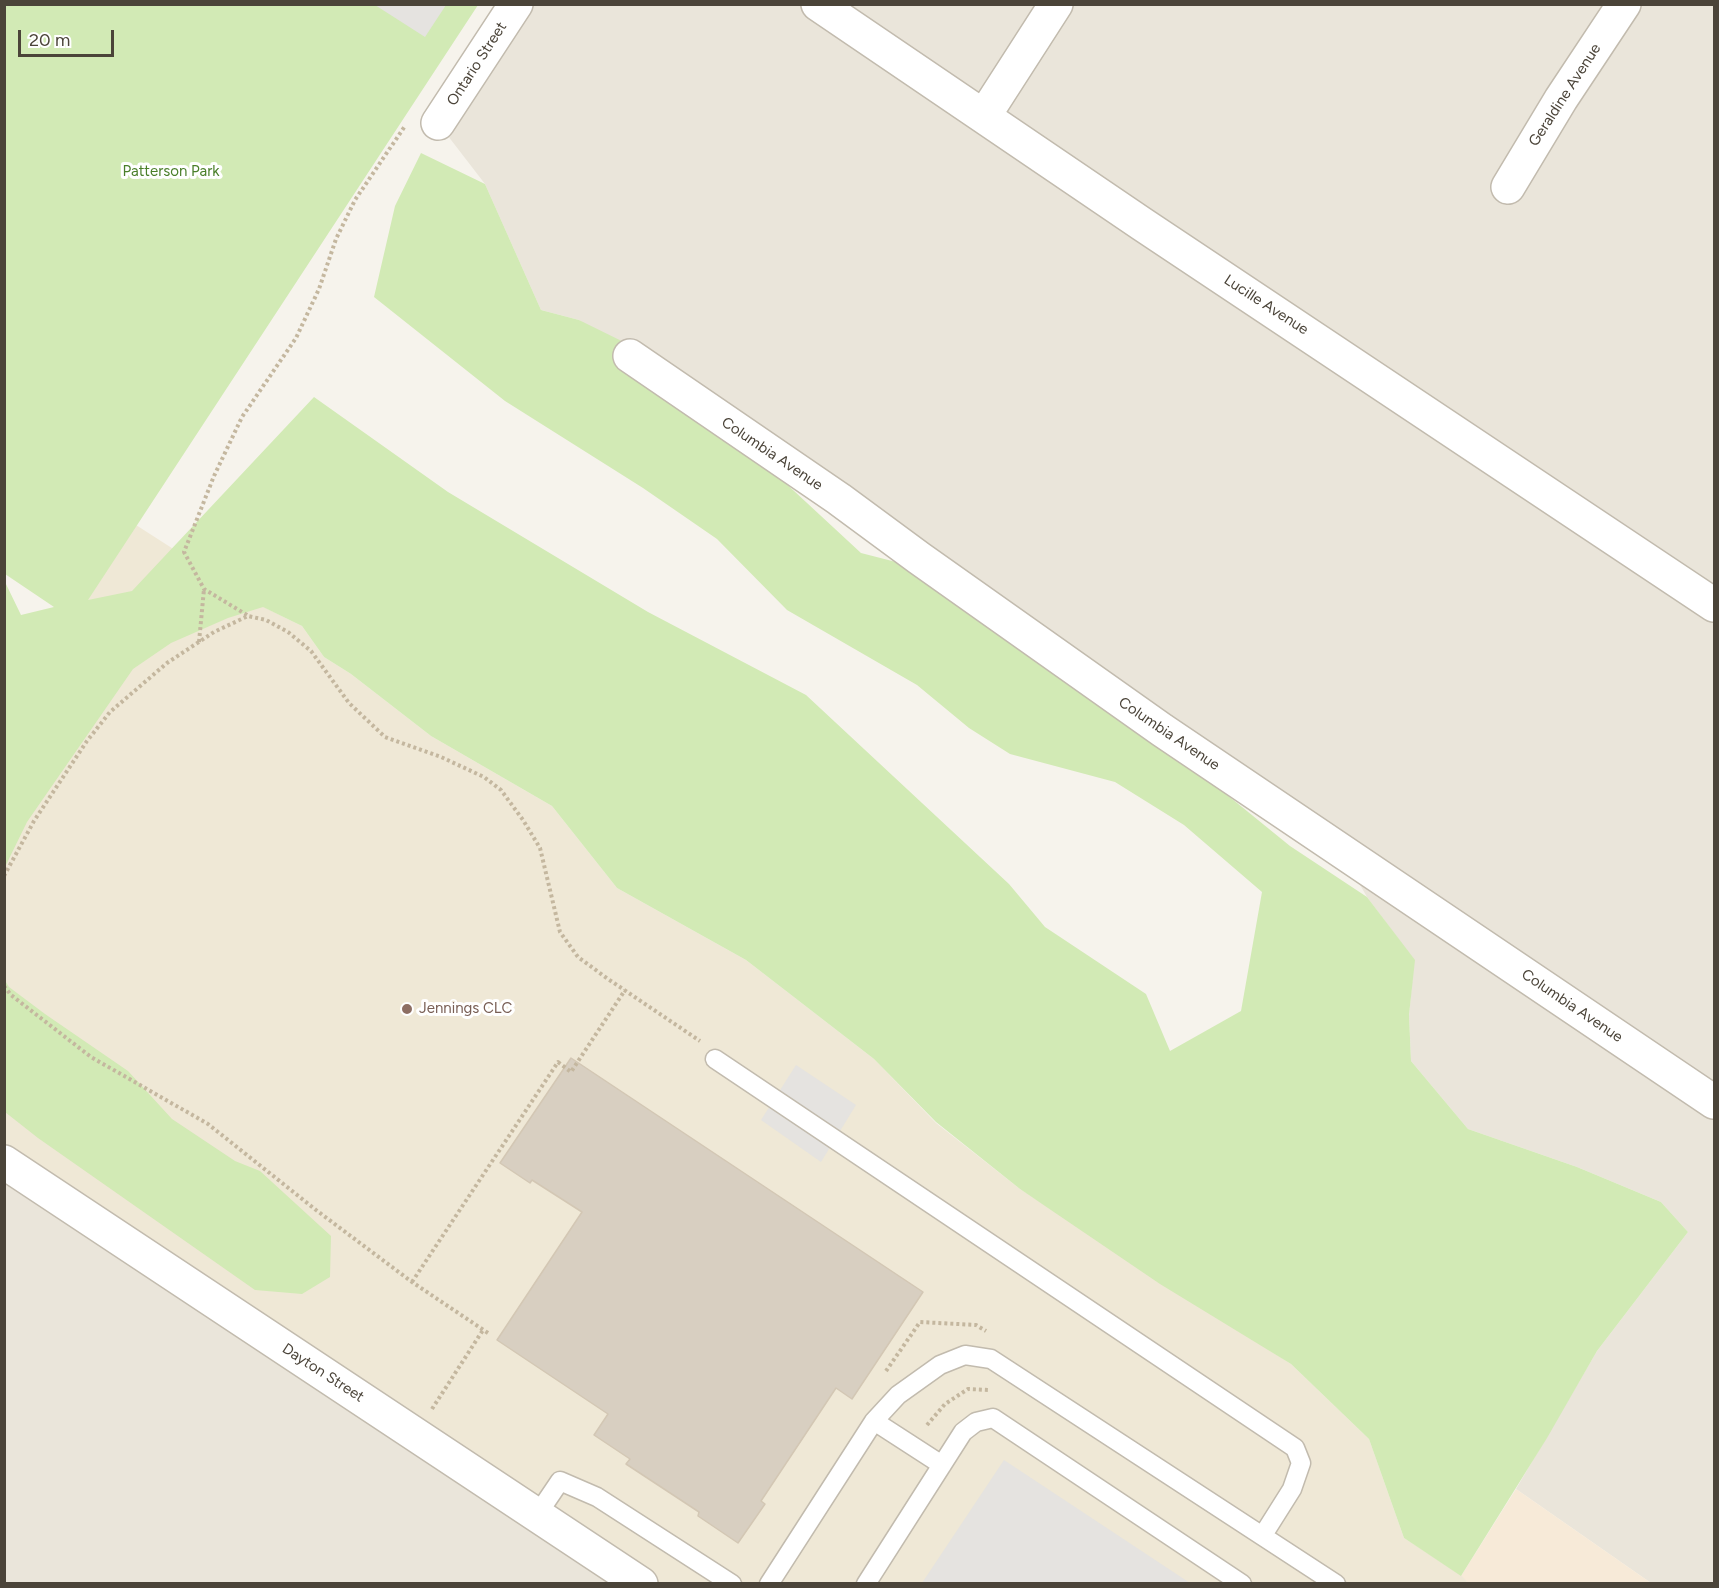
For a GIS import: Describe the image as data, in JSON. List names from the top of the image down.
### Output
{
  "streets": {
    "street": [
      "Ontario Street",
      "Geraldine Avenue",
      "Lucille Avenue",
      "Columbia Avenue",
      "Dayton Street"
    ]
  },
  "parks": ["Patterson Park"],
  "places": ["Jennings CLC"],
  "scale_bar": "20 m"
}
